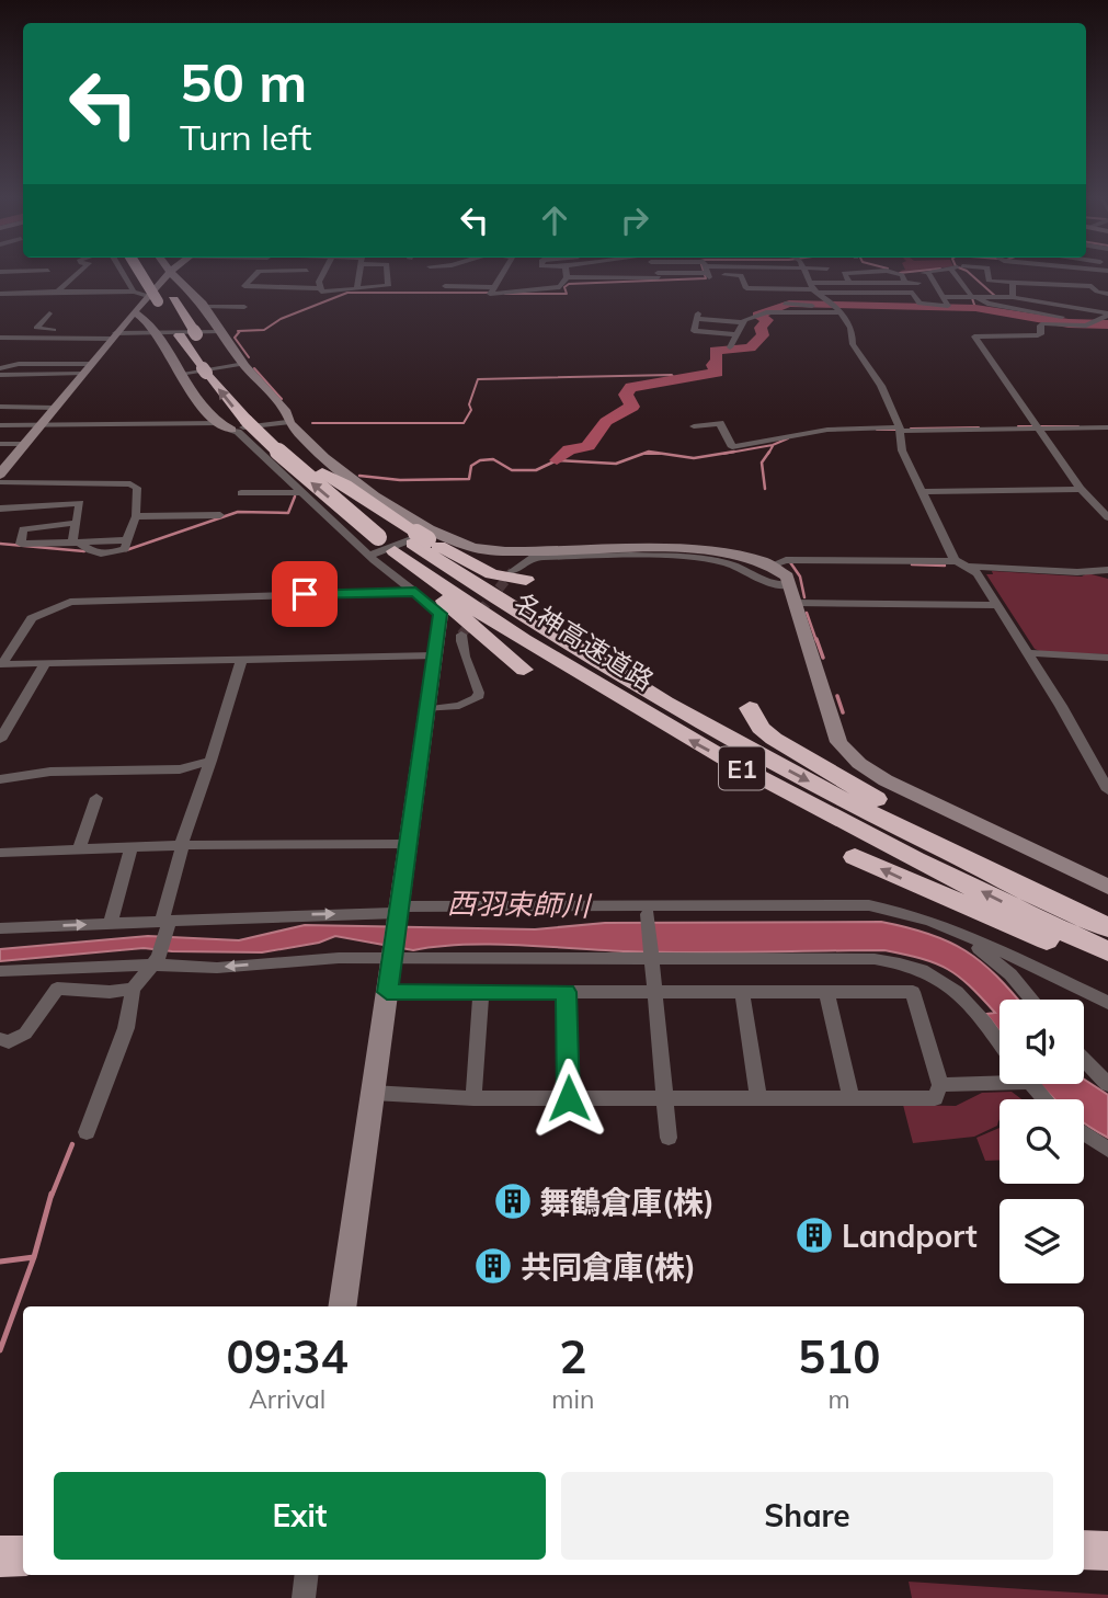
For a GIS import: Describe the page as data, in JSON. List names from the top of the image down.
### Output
{
  "streets": {
    "highway": ["名神高速道路", "E1"]
  },
  "water": ["西羽束師川"],
  "places": {
    "building": ["舞鶴倉庫(株)", "Landport", "共同倉庫(株)"]
  },
  "page": {
    "turn": ["50 m", "Turn left"],
    "eta": [
      "09:34",
      "Arrival",
      "2",
      "min",
      "510",
      "m"
    ],
    "buttons": ["Exit", "Share"]
  }
}
